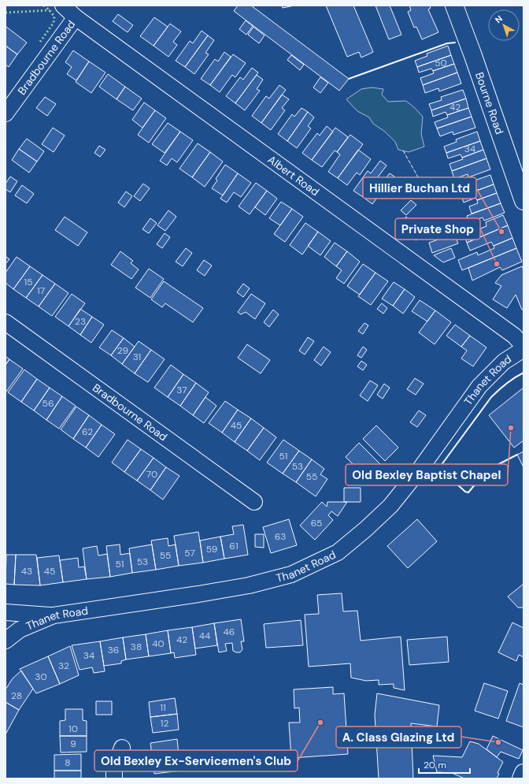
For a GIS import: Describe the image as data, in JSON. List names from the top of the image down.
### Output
{
  "streets": {
    "main road": ["Bourne Road"],
    "street": ["Bradbourne Road", "Albert Road", "Thanet Road"]
  },
  "crossings": [
    ["Bradbourne Road", "Albert Road"]
  ],
  "places": [
    "Hillier Buchan Ltd",
    "Private Shop",
    "Old Bexley Baptist Chapel",
    "Old Bexley Ex-Servicemen's Club",
    "A. Class Glazing Ltd"
  ],
  "house_numbers": [
    "50",
    "42",
    "34",
    "15",
    "17",
    "23",
    "29",
    "31",
    "37",
    "56",
    "45",
    "62",
    "51",
    "53",
    "70",
    "55",
    "65",
    "63",
    "61",
    "59",
    "57",
    "55",
    "53",
    "51",
    "43",
    "45",
    "46",
    "44",
    "42",
    "40",
    "38",
    "36",
    "34",
    "32",
    "30",
    "28",
    "11",
    "12",
    "10",
    "9",
    "8"
  ],
  "scale_bar": "20 m",
  "north": "top left"
}
